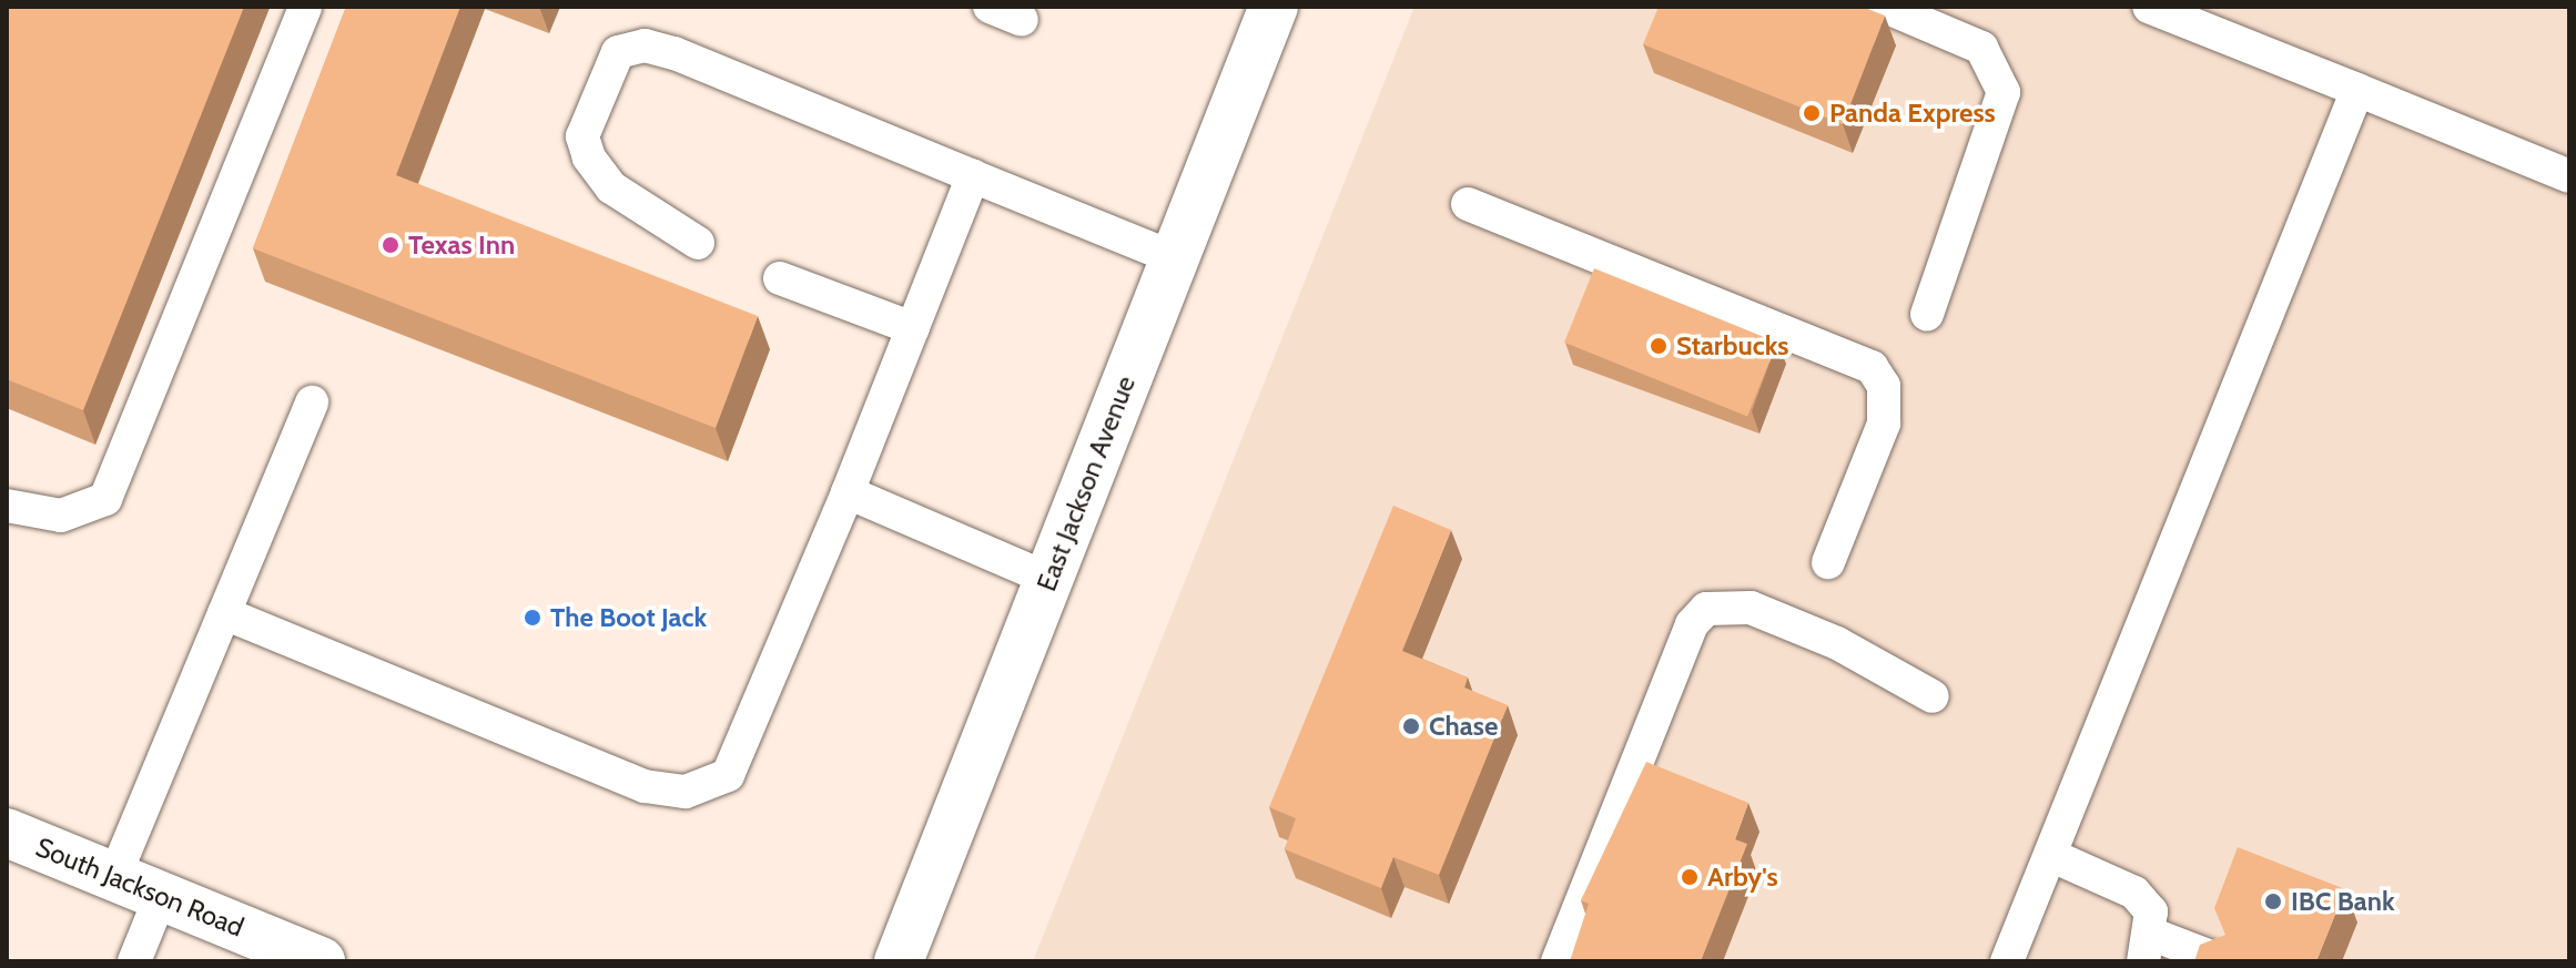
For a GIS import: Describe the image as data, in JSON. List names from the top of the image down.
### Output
{
  "streets": {
    "street": ["East Jackson Avenue", "South Jackson Road"]
  },
  "places": [
    "Panda Express",
    "Texas Inn",
    "Starbucks",
    "The Boot Jack",
    "Chase",
    "Arby's",
    "IBC Bank"
  ]
}
